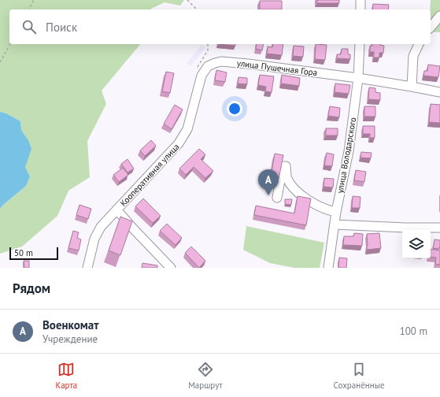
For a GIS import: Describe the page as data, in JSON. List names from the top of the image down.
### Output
{
  "streets": {
    "street": ["улица Пушечная Гора", "улица Володарского", "Кооперативная улица"]
  },
  "crossings": [
    ["улица Пушечная Гора", "улица Володарского"],
    ["улица Пушечная Гора", "Кооперативная улица"]
  ],
  "scale_bar": "50 m",
  "page": {
    "search": "Поиск",
    "pins": "A",
    "scale": "50 m",
    "heading": "Рядом",
    "list": [
      {
        "mark": "A",
        "name": "Военкомат",
        "note": "Учреждение",
        "value": "100 m"
      }
    ],
    "nav": ["Карта", "Маршрут", "Сохранённые"]
  }
}
